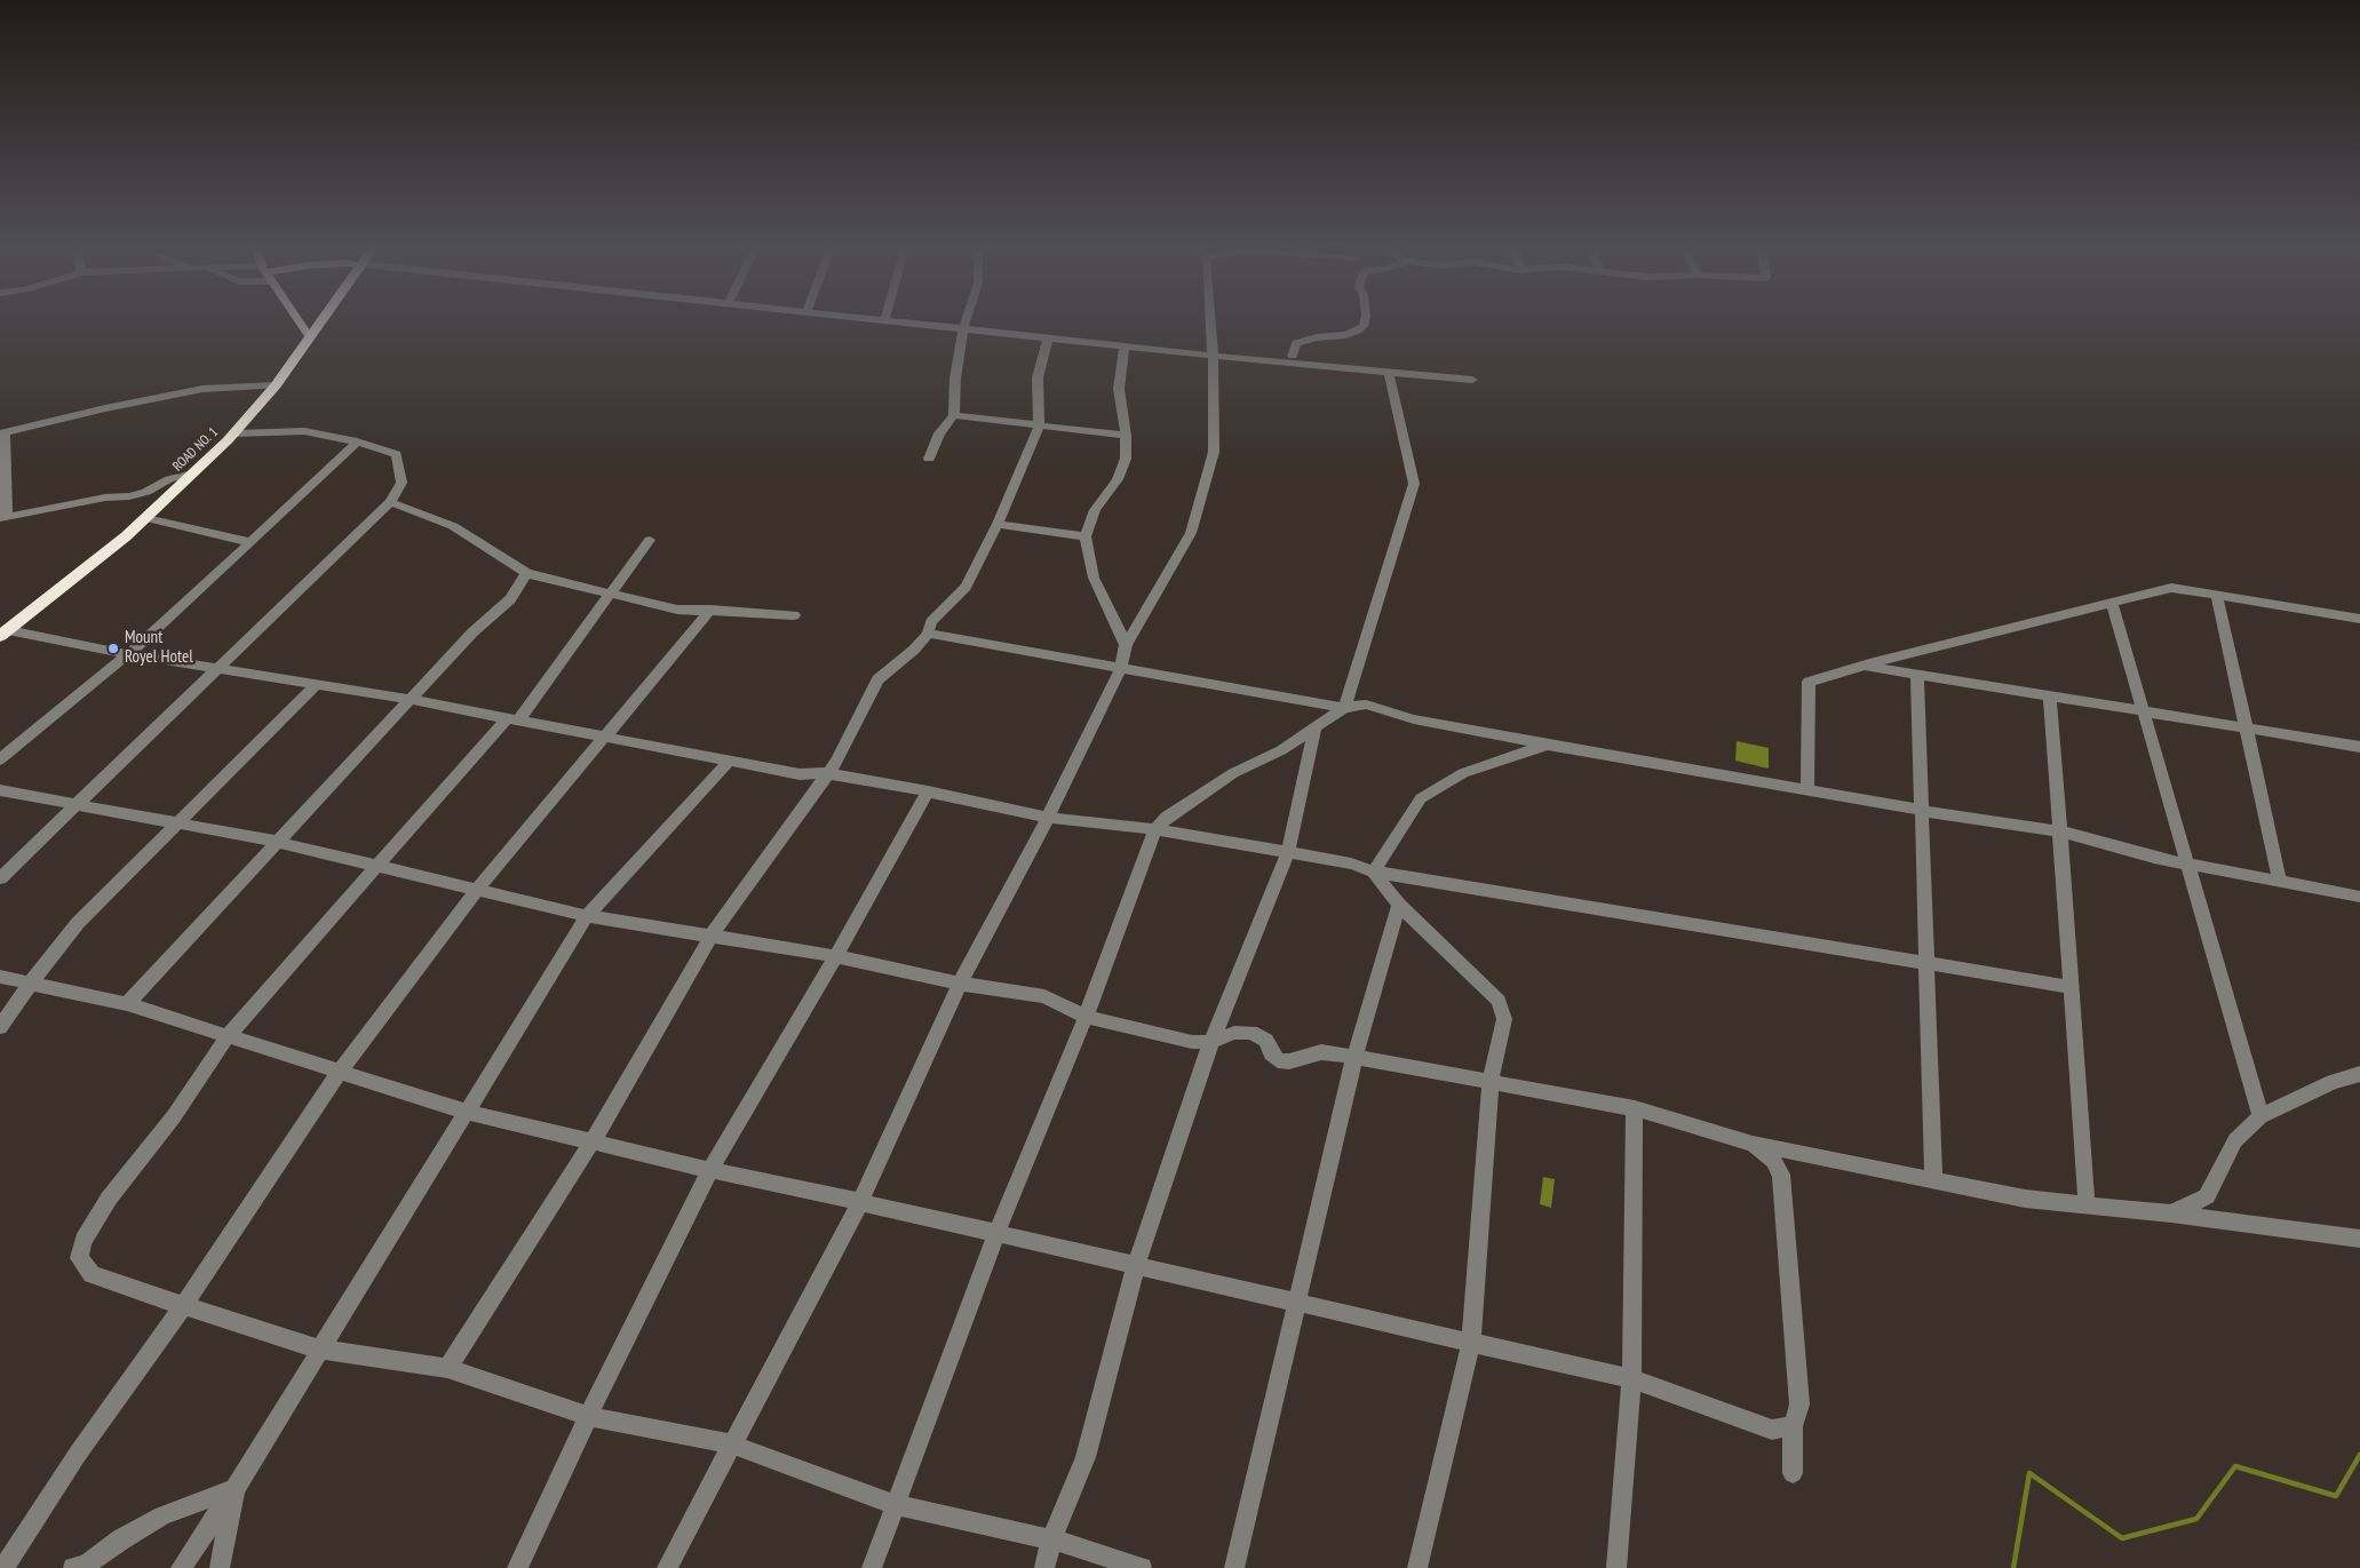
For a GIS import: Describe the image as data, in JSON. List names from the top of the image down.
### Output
{
  "streets": {
    "highway": ["ROAD NO. 1"]
  },
  "places": ["Mount Royel Hotel"]
}
